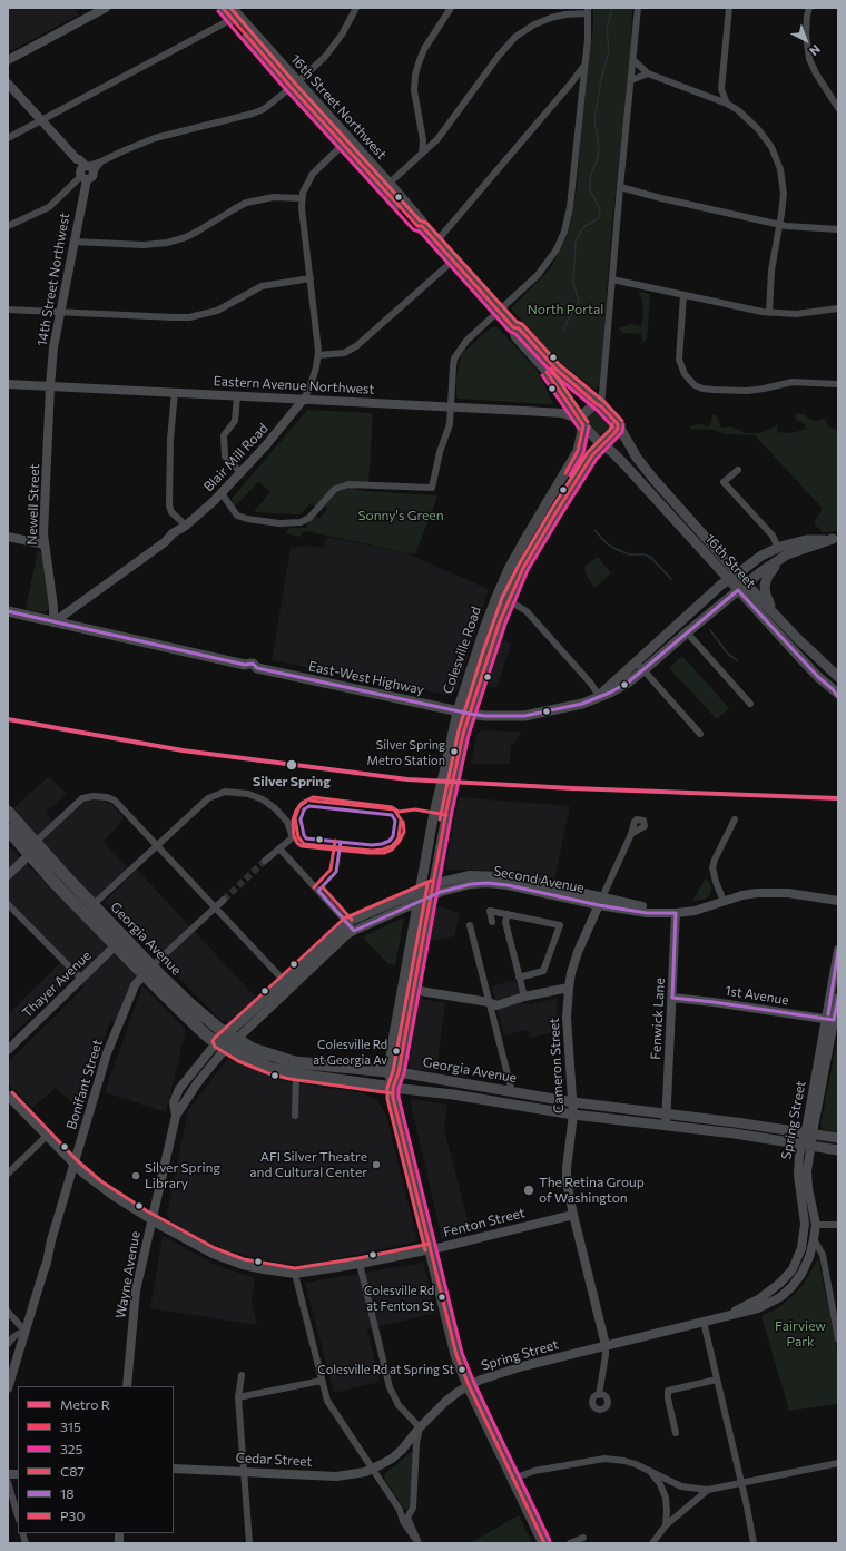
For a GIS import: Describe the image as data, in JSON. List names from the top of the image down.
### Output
{
  "streets": {
    "highway": ["Colesville Road", "Georgia Avenue"],
    "main road": ["16th Street Northwest", "16th Street", "East-West Highway"],
    "street": [
      "14th Street Northwest",
      "Eastern Avenue Northwest",
      "Blair Mill Road",
      "Newell Street",
      "Second Avenue",
      "Thayer Avenue",
      "1st Avenue",
      "Fenwick Lane",
      "Cameron Street",
      "Bonifant Street",
      "Spring Street",
      "Fenton Street",
      "Wayne Avenue",
      "Cedar Street"
    ]
  },
  "crossings": [
    ["16th Street Northwest", "Eastern Avenue Northwest"],
    ["16th Street Northwest", "16th Street"],
    ["16th Street Northwest", "Colesville Road"],
    ["14th Street Northwest", "Eastern Avenue Northwest"],
    ["14th Street Northwest", "Newell Street"],
    ["Eastern Avenue Northwest", "Blair Mill Road"],
    ["Eastern Avenue Northwest", "Newell Street"],
    ["Eastern Avenue Northwest", "16th Street"],
    ["Eastern Avenue Northwest", "Colesville Road"],
    ["Blair Mill Road", "Newell Street"],
    ["Blair Mill Road", "East-West Highway"],
    ["Newell Street", "East-West Highway"],
    ["16th Street", "Colesville Road"],
    ["16th Street", "East-West Highway"],
    ["Colesville Road", "East-West Highway"],
    ["Colesville Road", "Second Avenue"],
    ["Colesville Road", "Georgia Avenue"],
    ["Colesville Road", "Wayne Avenue"],
    ["Second Avenue", "Fenwick Lane"],
    ["Second Avenue", "Cameron Street"],
    ["Second Avenue", "Wayne Avenue"],
    ["Georgia Avenue", "Thayer Avenue"],
    ["Georgia Avenue", "Fenwick Lane"],
    ["Georgia Avenue", "Cameron Street"],
    ["Georgia Avenue", "Bonifant Street"],
    ["Georgia Avenue", "Spring Street"],
    ["Georgia Avenue", "Wayne Avenue"],
    ["1st Avenue", "Fenwick Lane"],
    ["1st Avenue", "Spring Street"],
    ["Cameron Street", "Spring Street"],
    ["Cameron Street", "Fenton Street"],
    ["Bonifant Street", "Fenton Street"],
    ["Spring Street", "Cedar Street"],
    ["Fenton Street", "Wayne Avenue"]
  ],
  "parks": ["North Portal", "Sonny's Green", "Fairview Park"],
  "places": [
    "Silver Spring Metro Station",
    "Silver Spring",
    "Colesville Rd at Georgia Av",
    "AFI Silver Theatre and Cultural Center",
    "Silver Spring Library",
    "The Retina Group of Washington",
    "Colesville Rd at Fenton St",
    "Colesville Rd at Spring St"
  ],
  "lines": [
    "transit line 315",
    "transit line C87",
    "transit line 325",
    "transit line 18",
    "metro line R",
    "transit line P30"
  ],
  "legend": [
    "Metro R",
    "315",
    "325",
    "C87",
    "18",
    "P30"
  ],
  "north": "bottom right"
}
